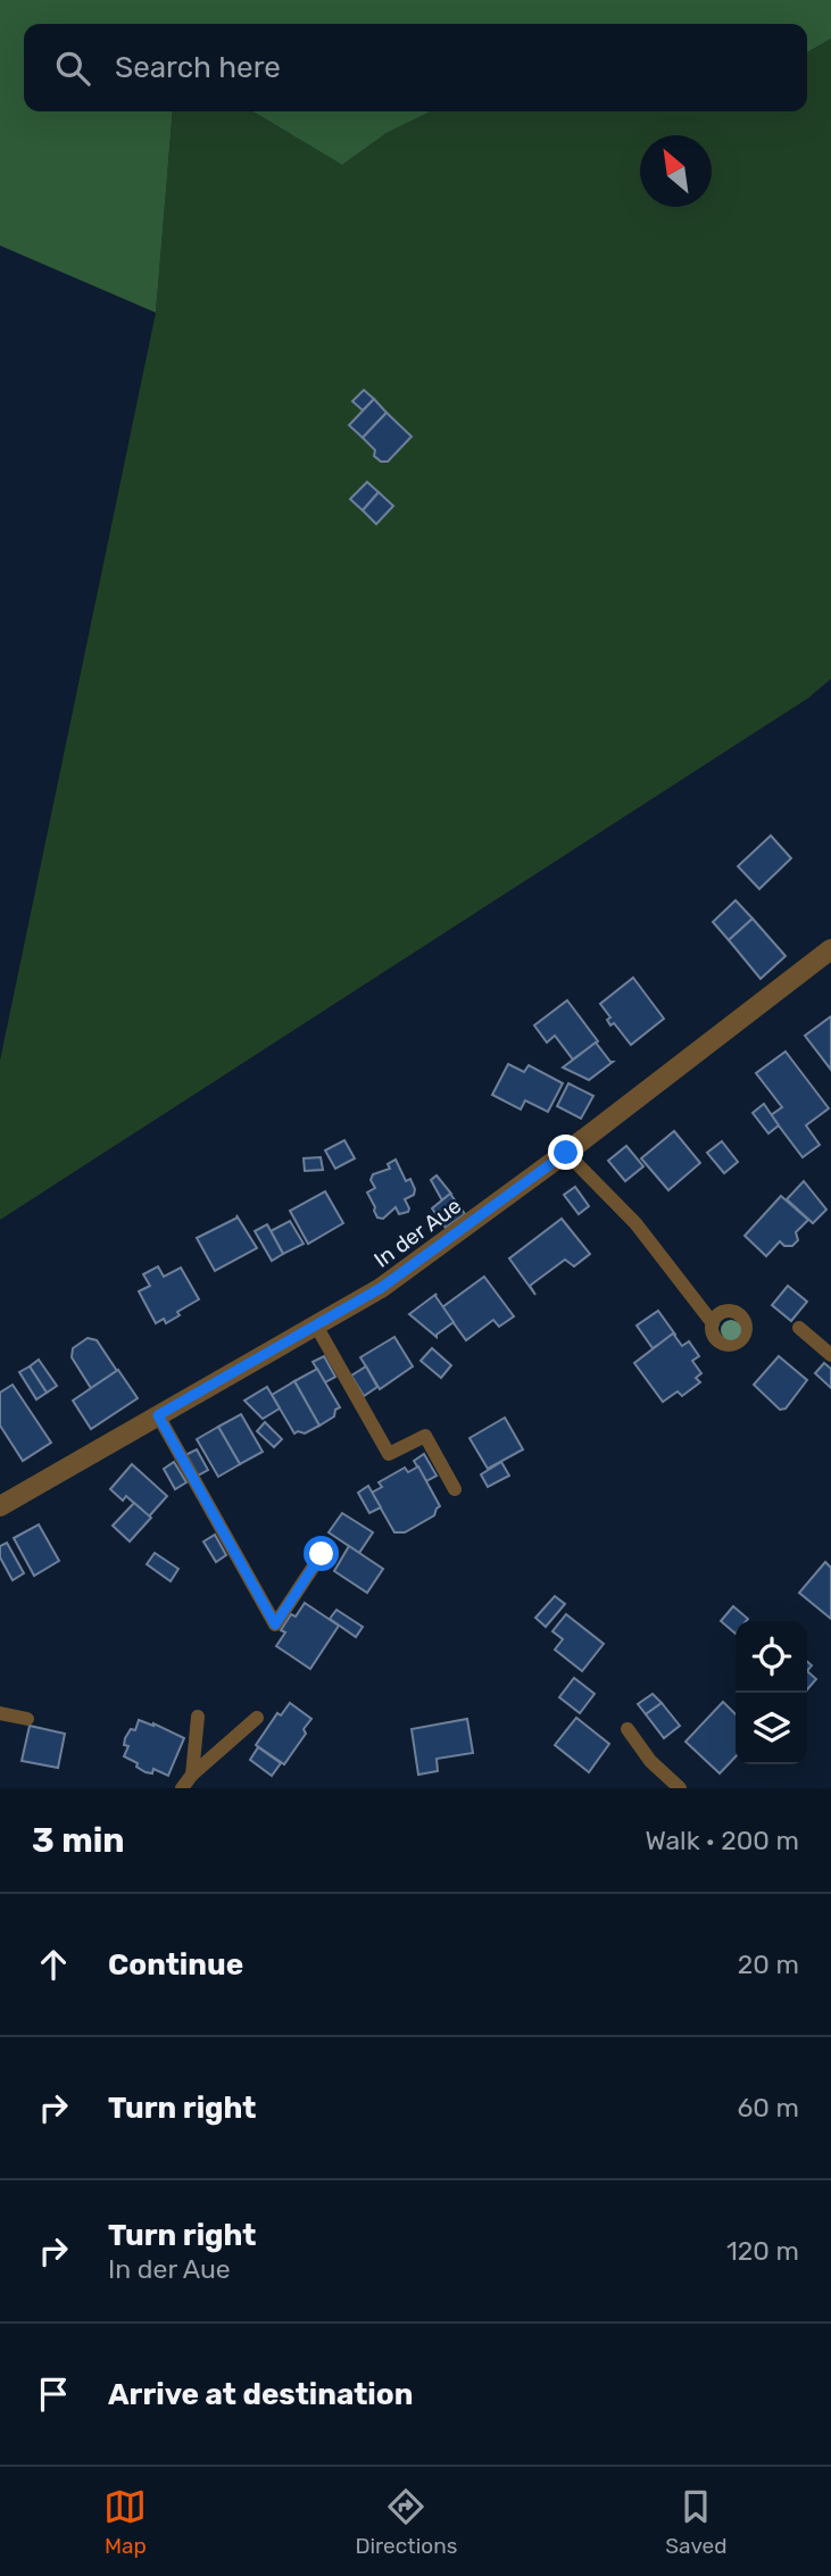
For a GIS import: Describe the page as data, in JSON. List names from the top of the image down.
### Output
{
  "streets": {
    "street": ["In der Aue"]
  },
  "north": "top left",
  "page": {
    "search": "Search here",
    "heading": ["3 min", "Walk · 200 m"],
    "list": [
      ["Continue", "20 m"],
      ["Turn right", "60 m"],
      ["Turn right", "In der Aue", "120 m"],
      "Arrive at destination"
    ],
    "nav": ["Map", "Directions", "Saved"]
  }
}
